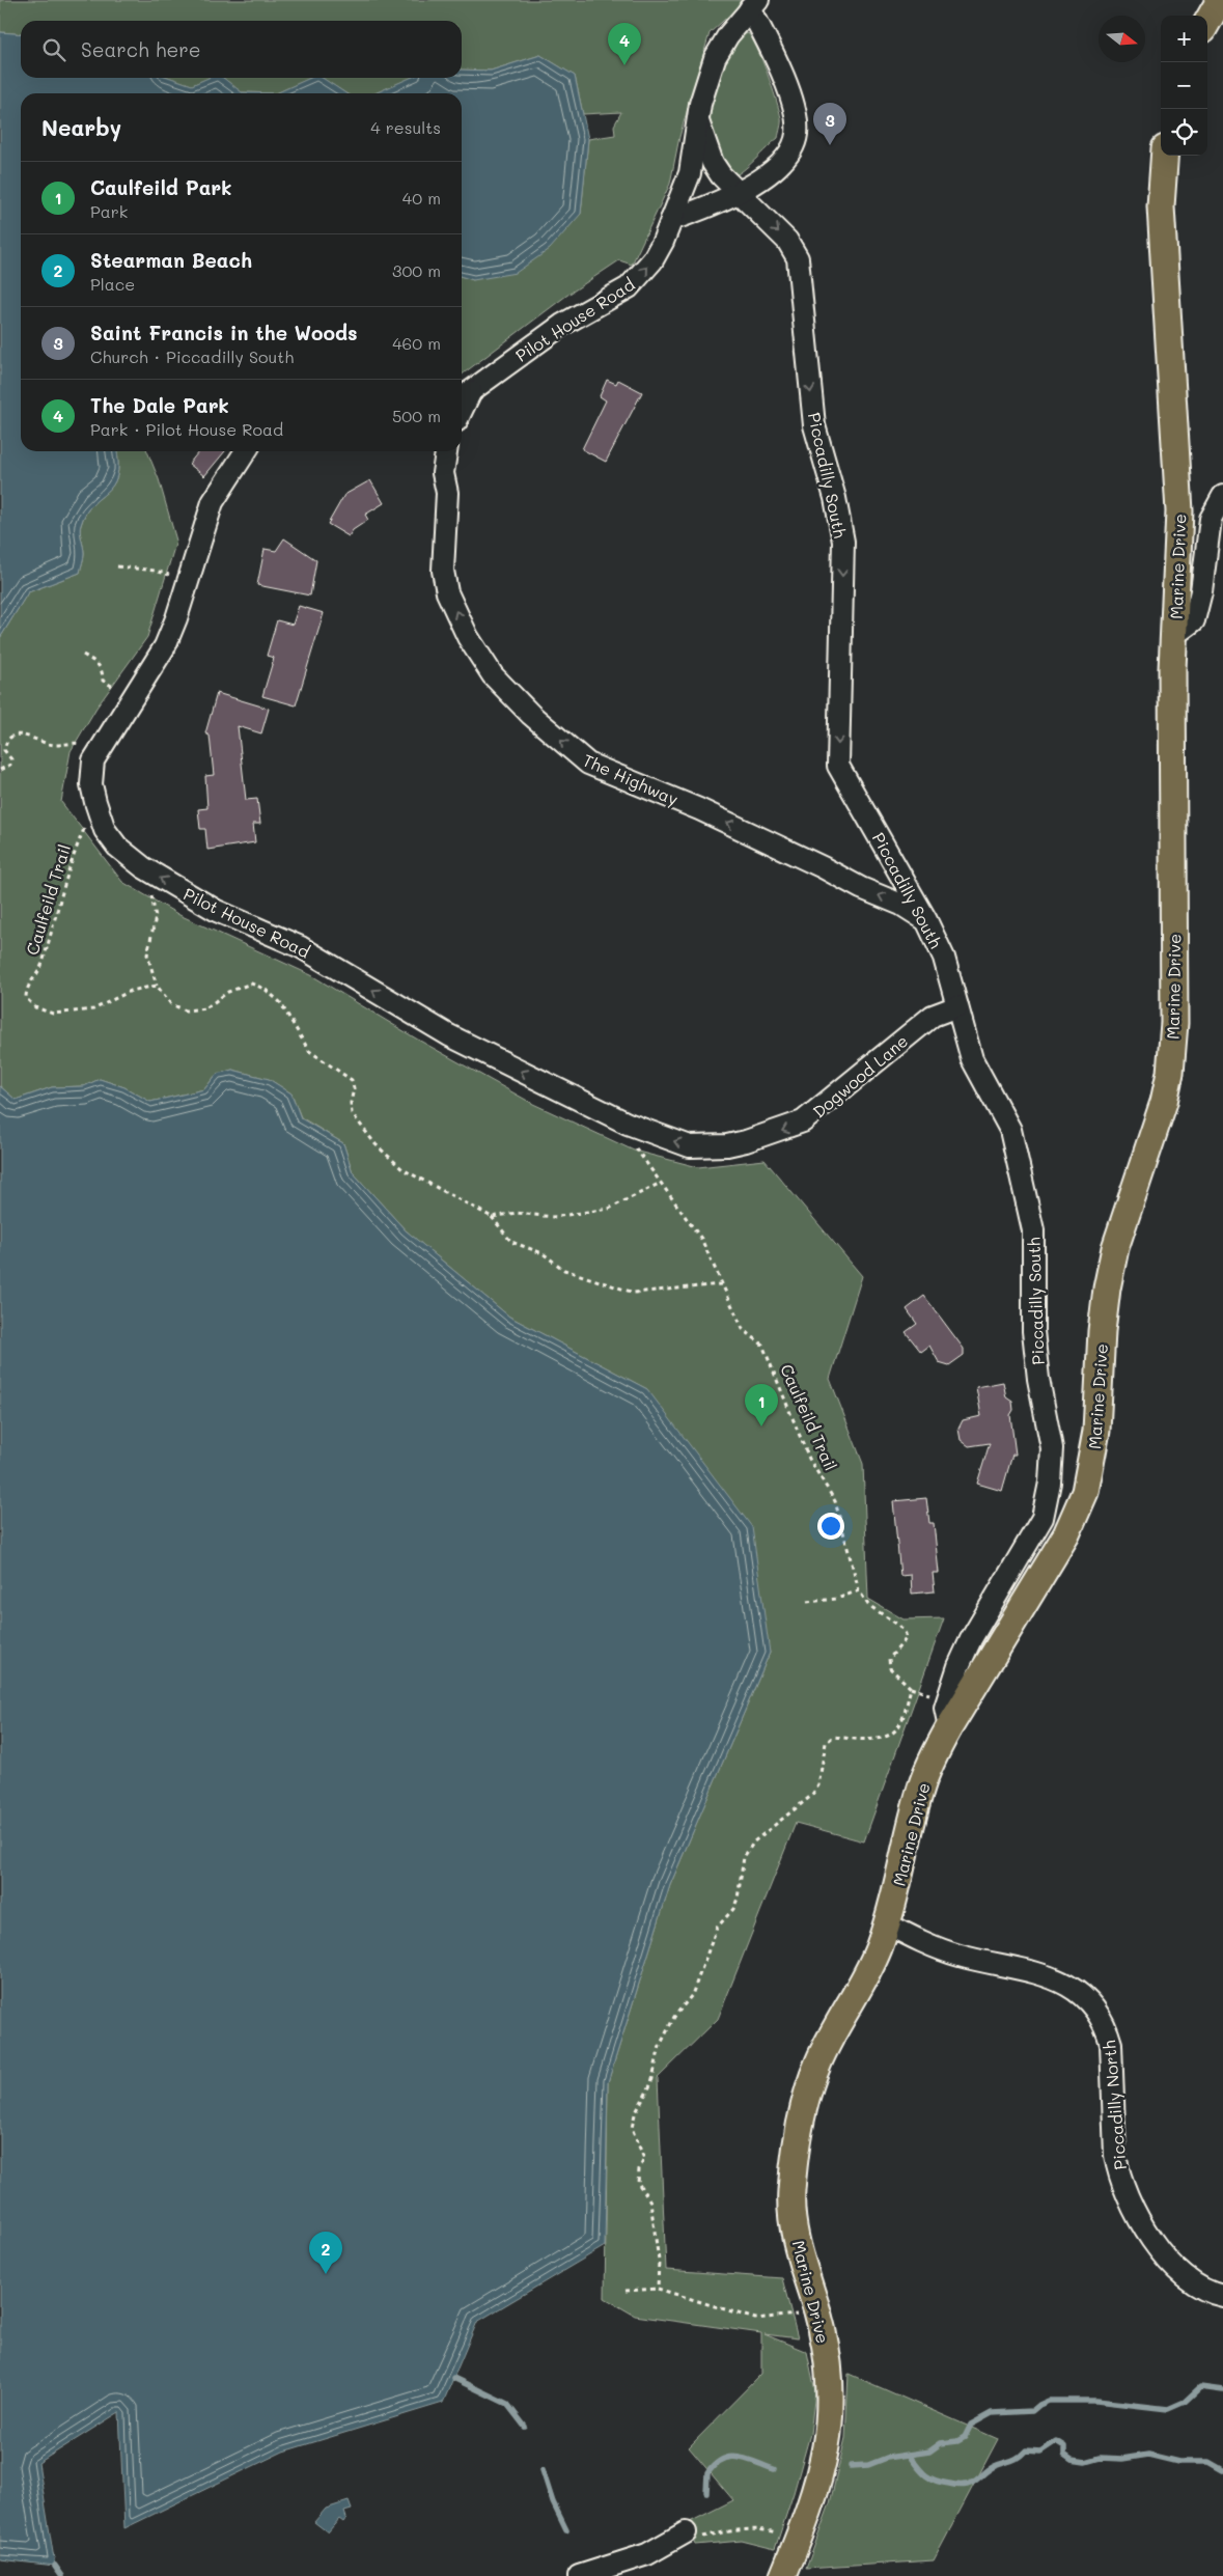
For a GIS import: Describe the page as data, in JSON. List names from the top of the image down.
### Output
{
  "streets": {
    "main road": ["Marine Drive"],
    "street": [
      "Pilot House Road",
      "Piccadilly South",
      "The Highway",
      "Dogwood Lane",
      "Piccadilly North"
    ],
    "path": ["Caulfeild Trail"]
  },
  "crossings": [
    ["Pilot House Road", "Piccadilly South"],
    ["Pilot House Road", "Caulfeild Trail"],
    ["Pilot House Road", "Dogwood Lane"],
    ["Piccadilly South", "Marine Drive"],
    ["Piccadilly South", "The Highway"],
    ["Piccadilly South", "Dogwood Lane"],
    ["Marine Drive", "Piccadilly North"]
  ],
  "one_way": ["Piccadilly South", "The Highway", "Dogwood Lane"],
  "north": "right",
  "page": {
    "map_buttons": ["+", "−"],
    "search": "Search here",
    "pins": [
      "4",
      "3",
      "1",
      "2"
    ],
    "heading": ["Nearby", "4 results"],
    "list": [
      {
        "mark": "1",
        "name": "Caulfeild Park",
        "note": "Park",
        "value": "40 m"
      },
      {
        "mark": "2",
        "name": "Stearman Beach",
        "note": "Place",
        "value": "300 m"
      },
      {
        "mark": "3",
        "name": "Saint Francis in the Woods",
        "note": "Church · Piccadilly South",
        "value": "460 m"
      },
      {
        "mark": "4",
        "name": "The Dale Park",
        "note": "Park · Pilot House Road",
        "value": "500 m"
      }
    ]
  }
}
